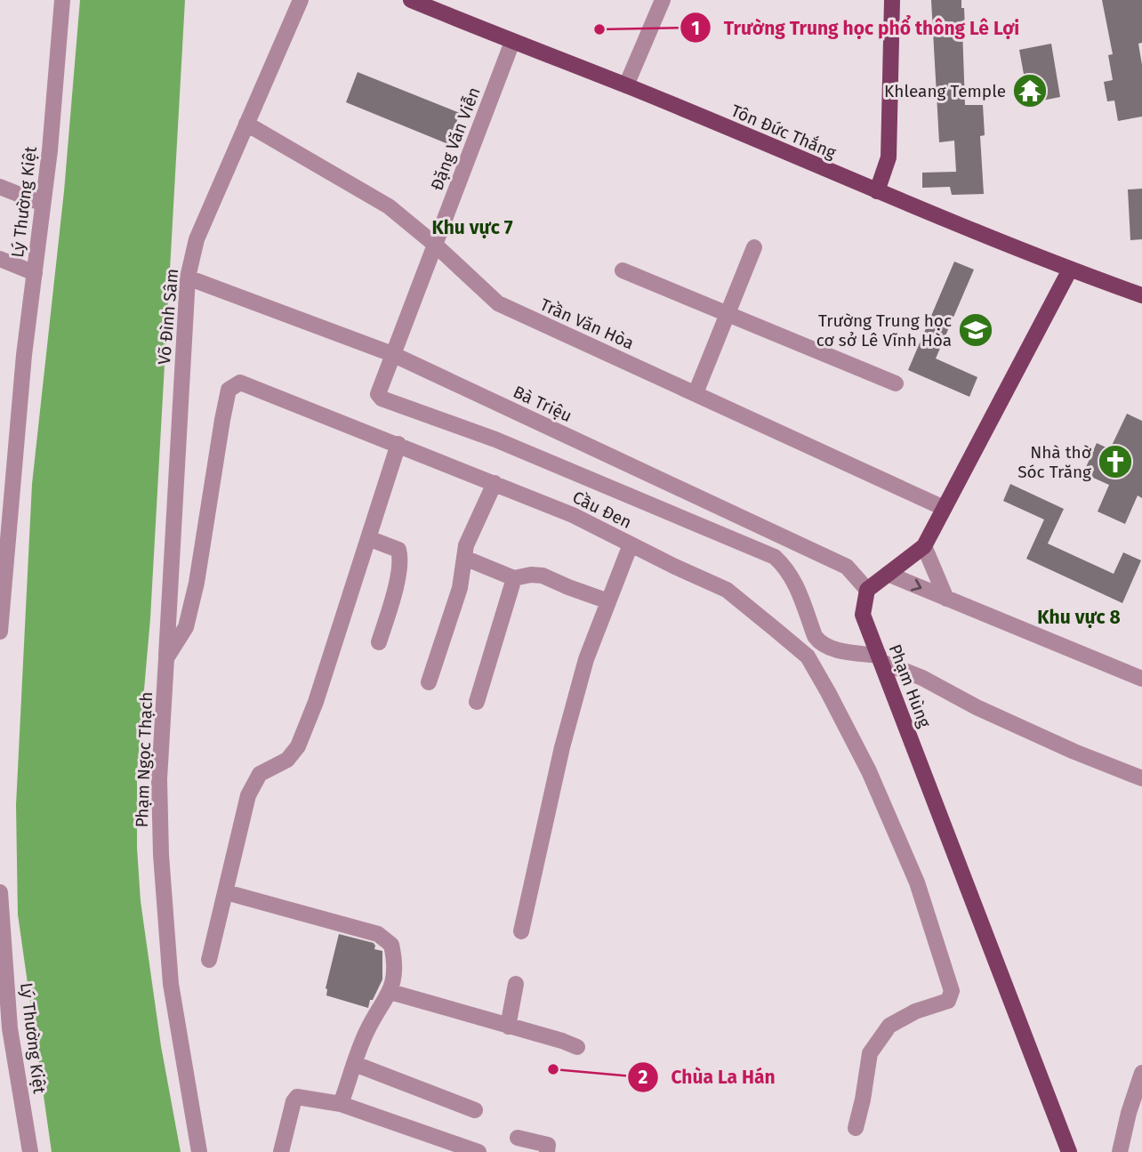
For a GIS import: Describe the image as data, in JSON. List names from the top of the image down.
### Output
{
  "streets": {
    "main road": ["Tôn Đức Thắng", "Phạm Hùng"],
    "street": [
      "Đặng Văn Viễn",
      "Lý Thường Kiệt",
      "Võ Đình Sâm",
      "Trần Văn Hòa",
      "Bà Triệu",
      "Cầu Đen",
      "Phạm Ngọc Thạch"
    ]
  },
  "crossings": [
    ["Tôn Đức Thắng", "Đặng Văn Viễn"],
    ["Đặng Văn Viễn", "Trần Văn Hòa"],
    ["Đặng Văn Viễn", "Bà Triệu"],
    ["Đặng Văn Viễn", "Phạm Hùng"],
    ["Võ Đình Sâm", "Trần Văn Hòa"],
    ["Võ Đình Sâm", "Bà Triệu"],
    ["Võ Đình Sâm", "Phạm Ngọc Thạch"],
    ["Bà Triệu", "Phạm Hùng"],
    ["Cầu Đen", "Phạm Ngọc Thạch"]
  ],
  "districts": ["Khu vực 7", "Khu vực 8"],
  "places": {
    "other": ["Trường Trung học phổ thông Lê Lợi", "Chùa La Hán"],
    "temple": ["Khleang Temple"],
    "school or university": ["Trường Trung học cơ sở Lê Vĩnh Hòa"],
    "church": ["Nhà thờ Sóc Trăng"]
  }
}
